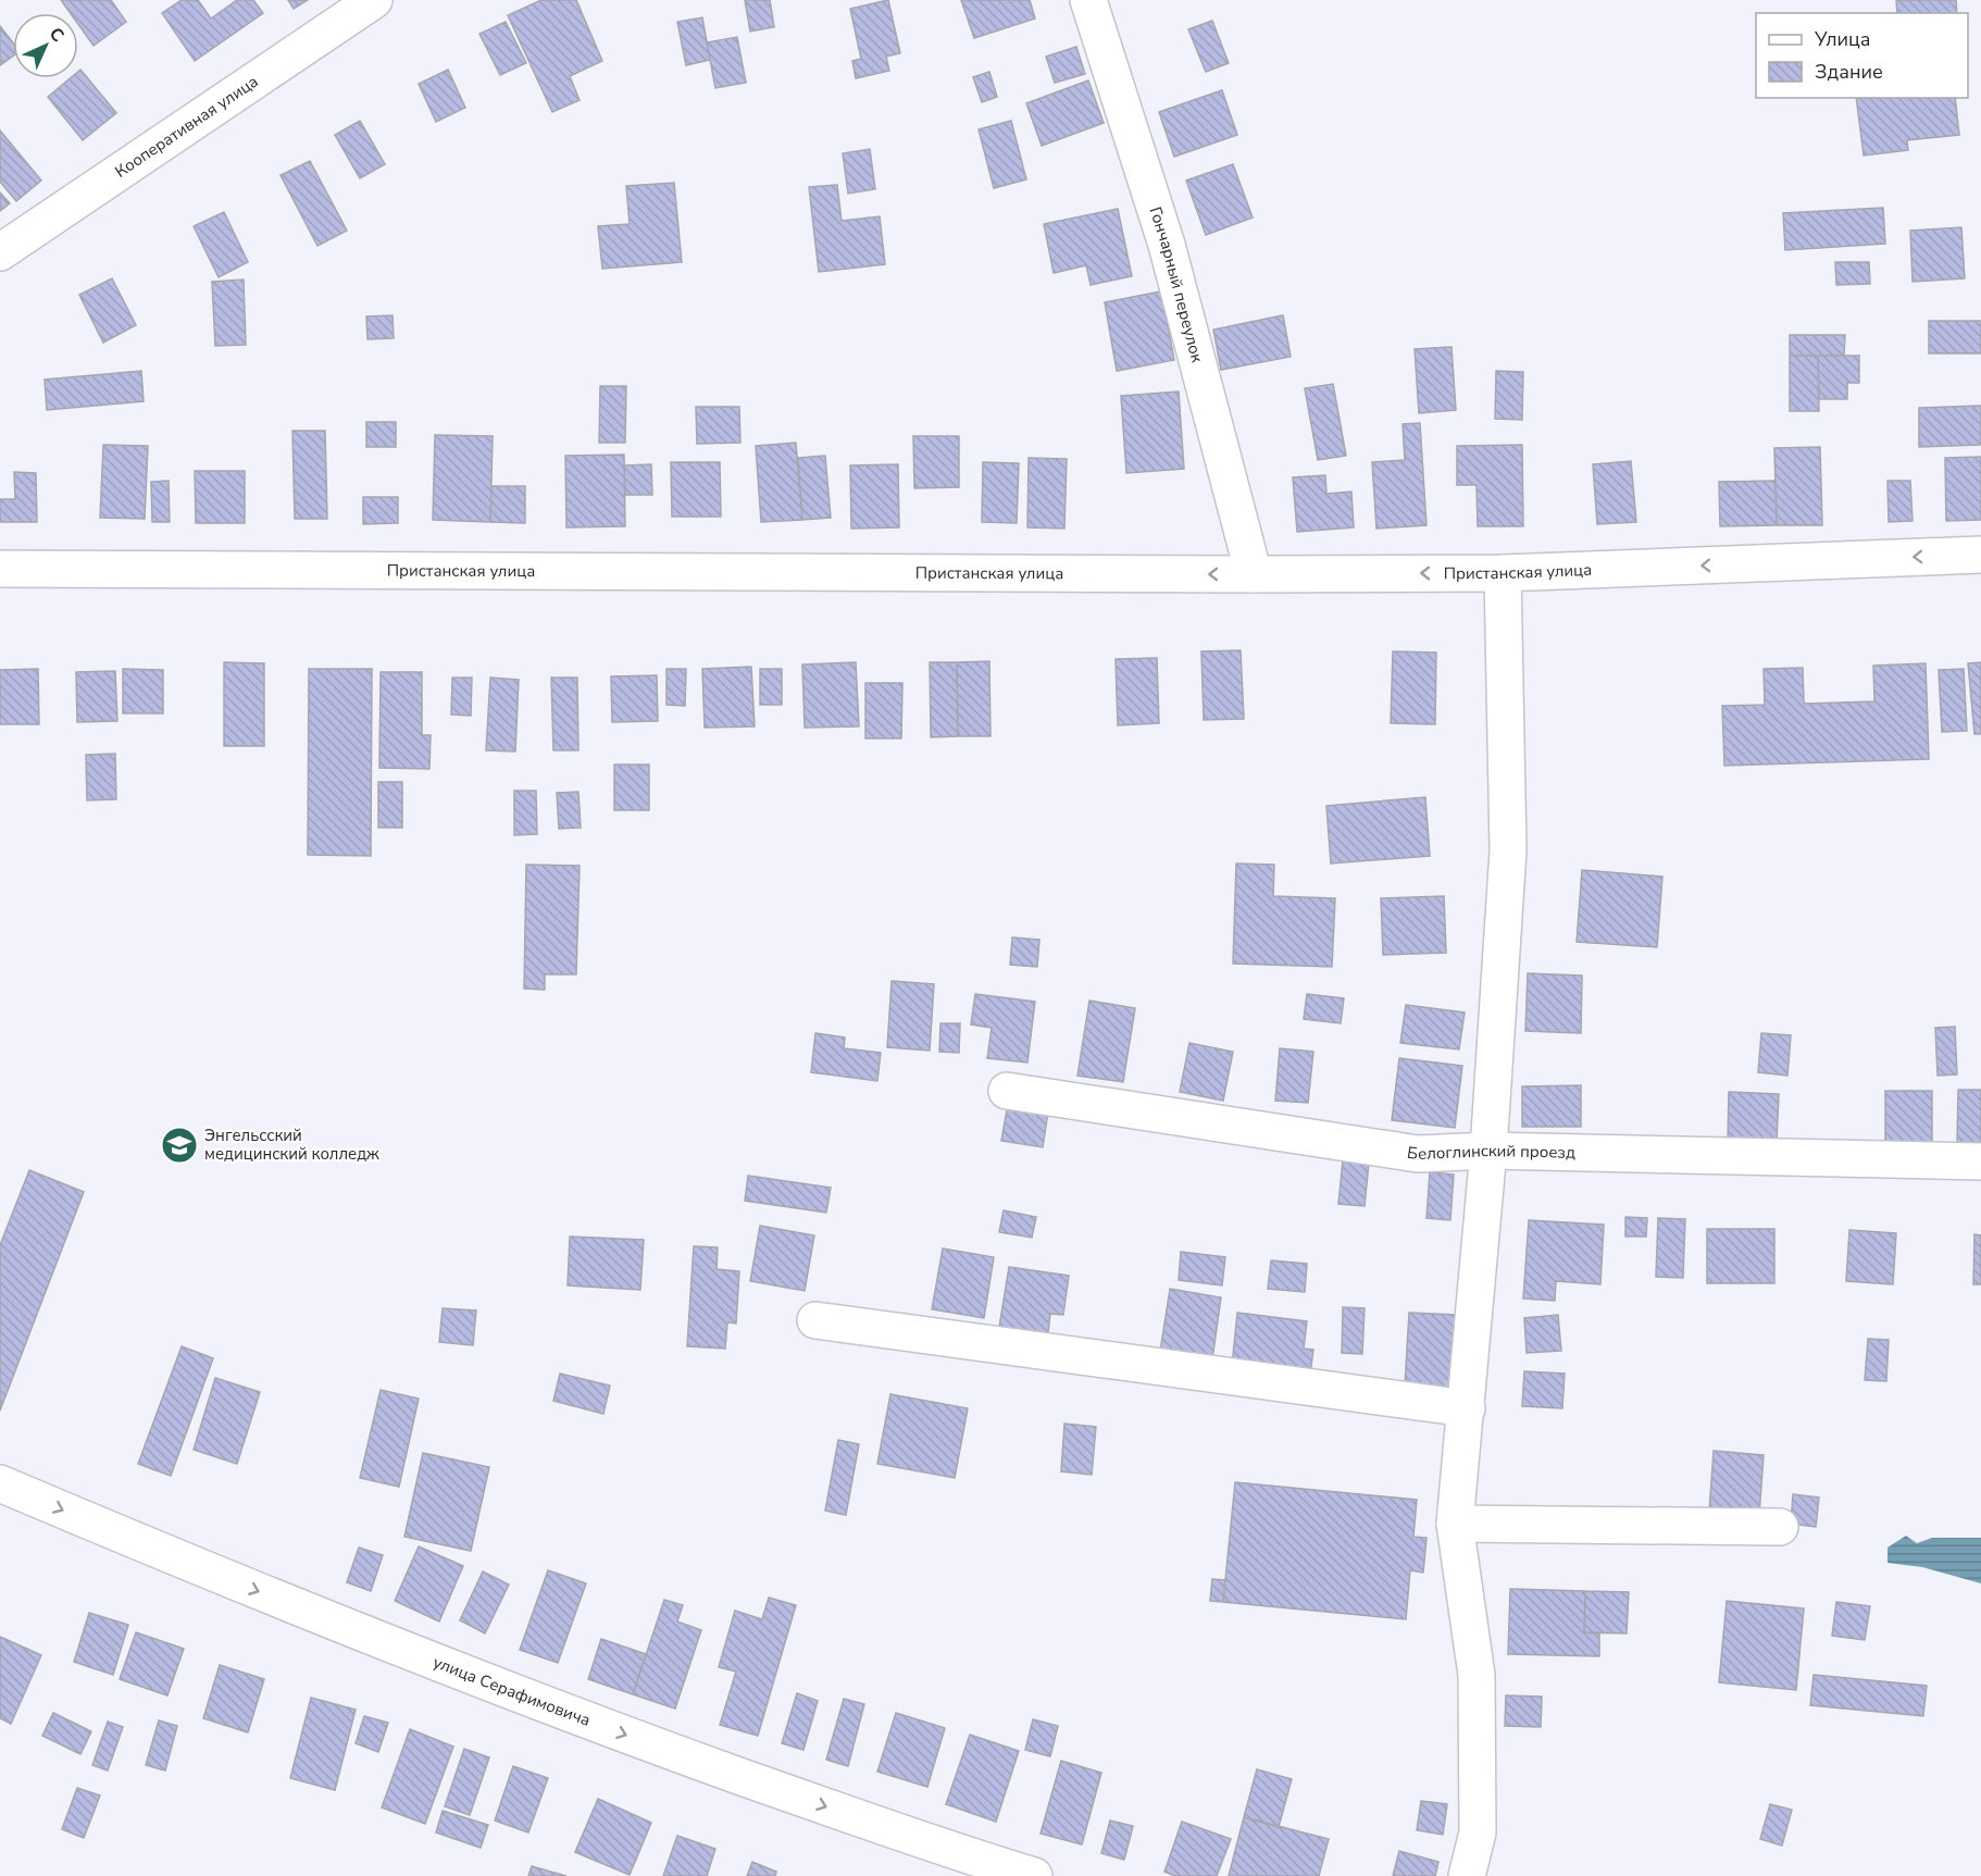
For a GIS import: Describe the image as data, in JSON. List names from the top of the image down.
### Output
{
  "streets": {
    "street": [
      "Кооперативная улица",
      "Гончарный переулок",
      "Пристанская улица",
      "Белоглинский проезд",
      "улица Серафимовича"
    ]
  },
  "crossings": [
    ["Гончарный переулок", "Пристанская улица"]
  ],
  "one_way": ["Пристанская улица", "улица Серафимовича"],
  "places": {
    "school or university": ["Энгельсский медицинский колледж"]
  },
  "legend": ["Улица", "Здание"],
  "north": "top right"
}
